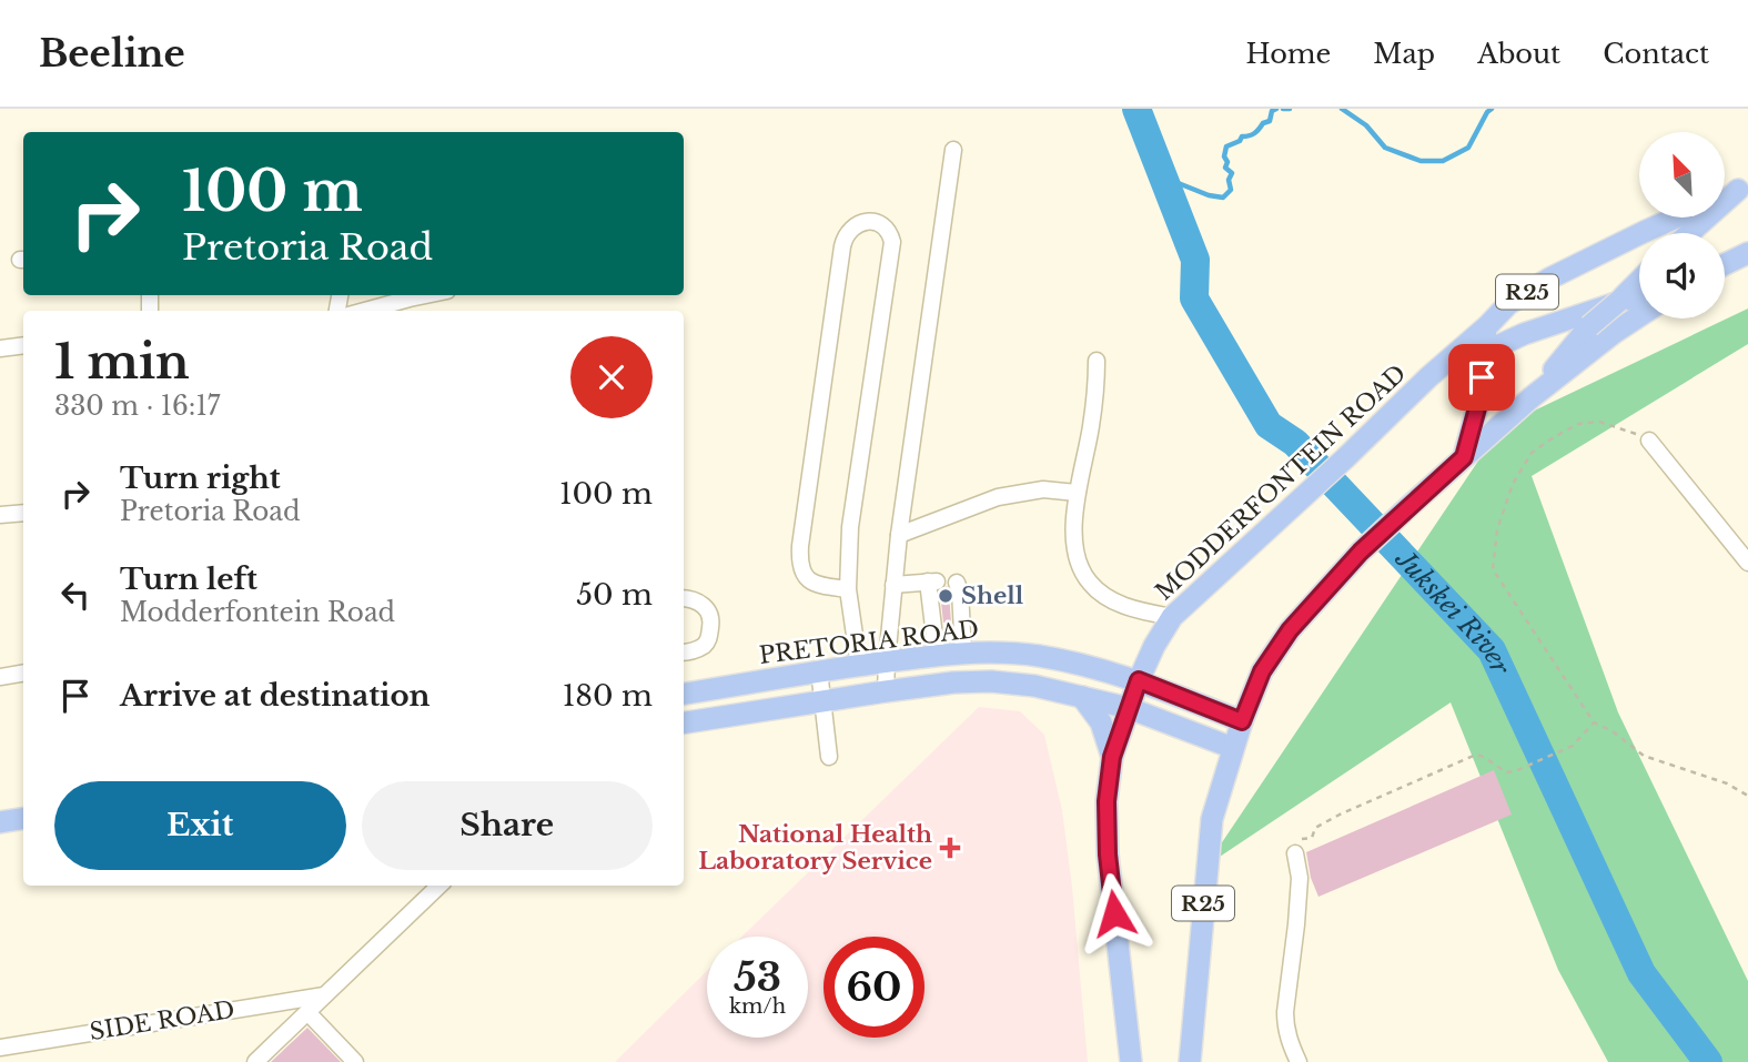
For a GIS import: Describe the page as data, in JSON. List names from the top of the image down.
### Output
{
  "streets": {
    "main road": ["R25", "MODDERFONTEIN ROAD", "PRETORIA ROAD"],
    "street": ["SIDE ROAD"]
  },
  "crossings": [
    ["R25", "MODDERFONTEIN ROAD"],
    ["R25", "PRETORIA ROAD"],
    ["MODDERFONTEIN ROAD", "PRETORIA ROAD"]
  ],
  "water": ["Jukskei River"],
  "places": {
    "other": ["Shell"],
    "health": ["National Health Laboratory Service"]
  },
  "north": "top left",
  "page": {
    "header": "Beeline",
    "nav": [
      "Home",
      "Map",
      "About",
      "Contact"
    ],
    "turn": ["100 m", "Pretoria Road"],
    "heading": ["1 min", "330 m · 16:17"],
    "list": [
      {
        "name": "Turn right",
        "note": "Pretoria Road",
        "value": "100 m"
      },
      {
        "name": "Turn left",
        "note": "Modderfontein Road",
        "value": "50 m"
      },
      {
        "name": "Arrive at destination",
        "value": "180 m"
      }
    ],
    "buttons": ["Exit", "Share"],
    "speed": "53 km/h",
    "limit": "60"
  }
}
